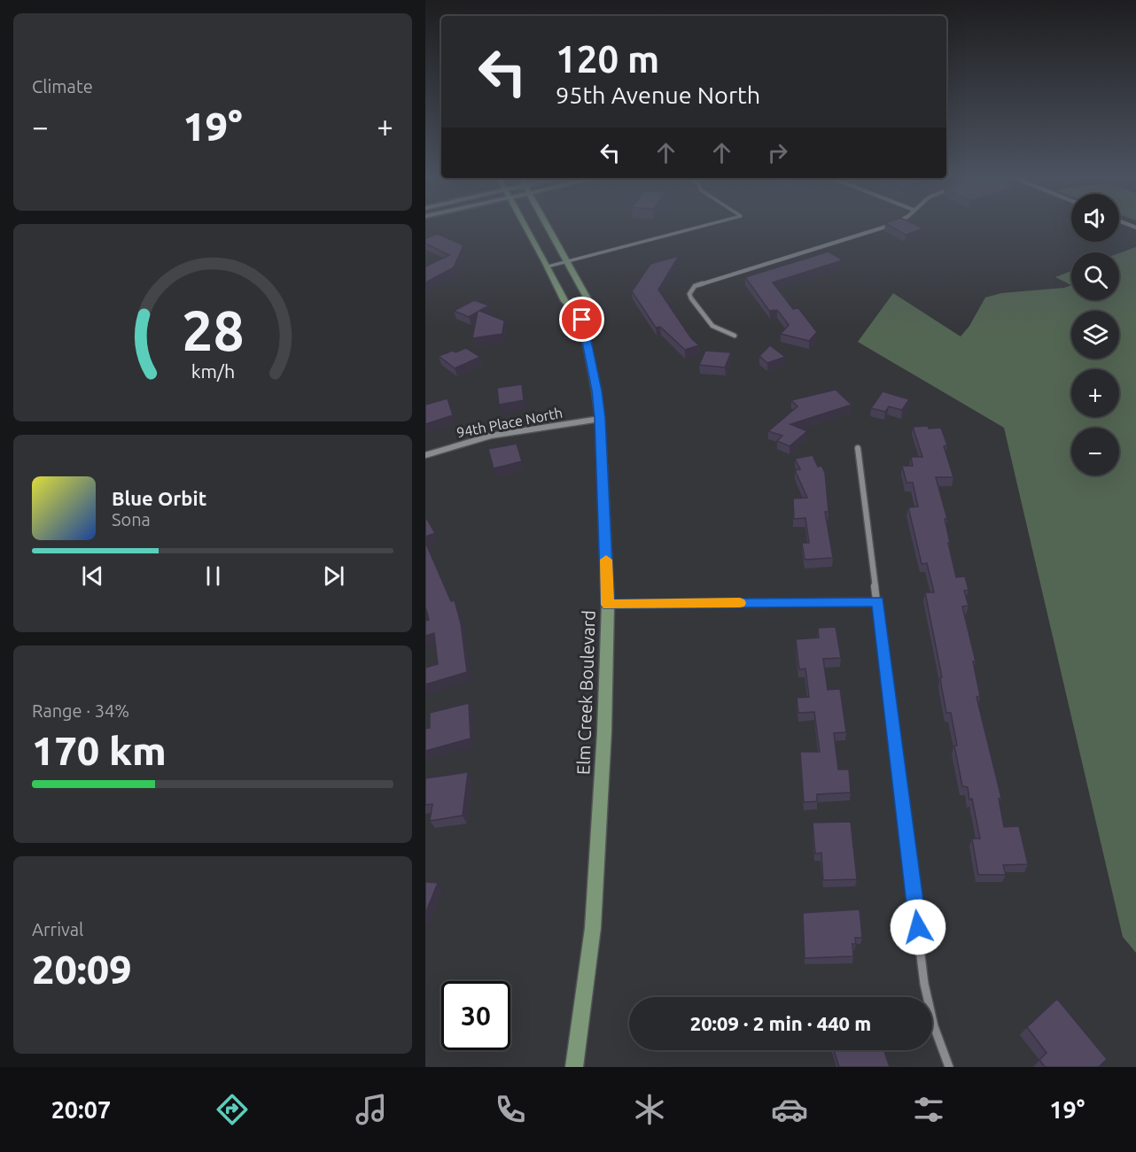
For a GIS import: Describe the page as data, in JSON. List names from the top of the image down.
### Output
{
  "streets": {
    "main road": ["Elm Creek Boulevard"],
    "street": ["94th Place North"]
  },
  "crossings": [
    ["94th Place North", "Elm Creek Boulevard"]
  ],
  "page": {
    "tile": [
      "Climate",
      ["Range · 34%", "170 km"],
      ["Arrival", "20:09"]
    ],
    "turn": ["120 m", "95th Avenue North"],
    "heat": ["−", "19°", "+"],
    "map_buttons": ["+", "−"],
    "song": ["Blue Orbit", "Sona"],
    "limit": "30",
    "trip": "20:09 · 2 min · 440 m",
    "tabs": ["20:07", "19°"],
    "gauge": ["28", "km/h"]
  }
}
